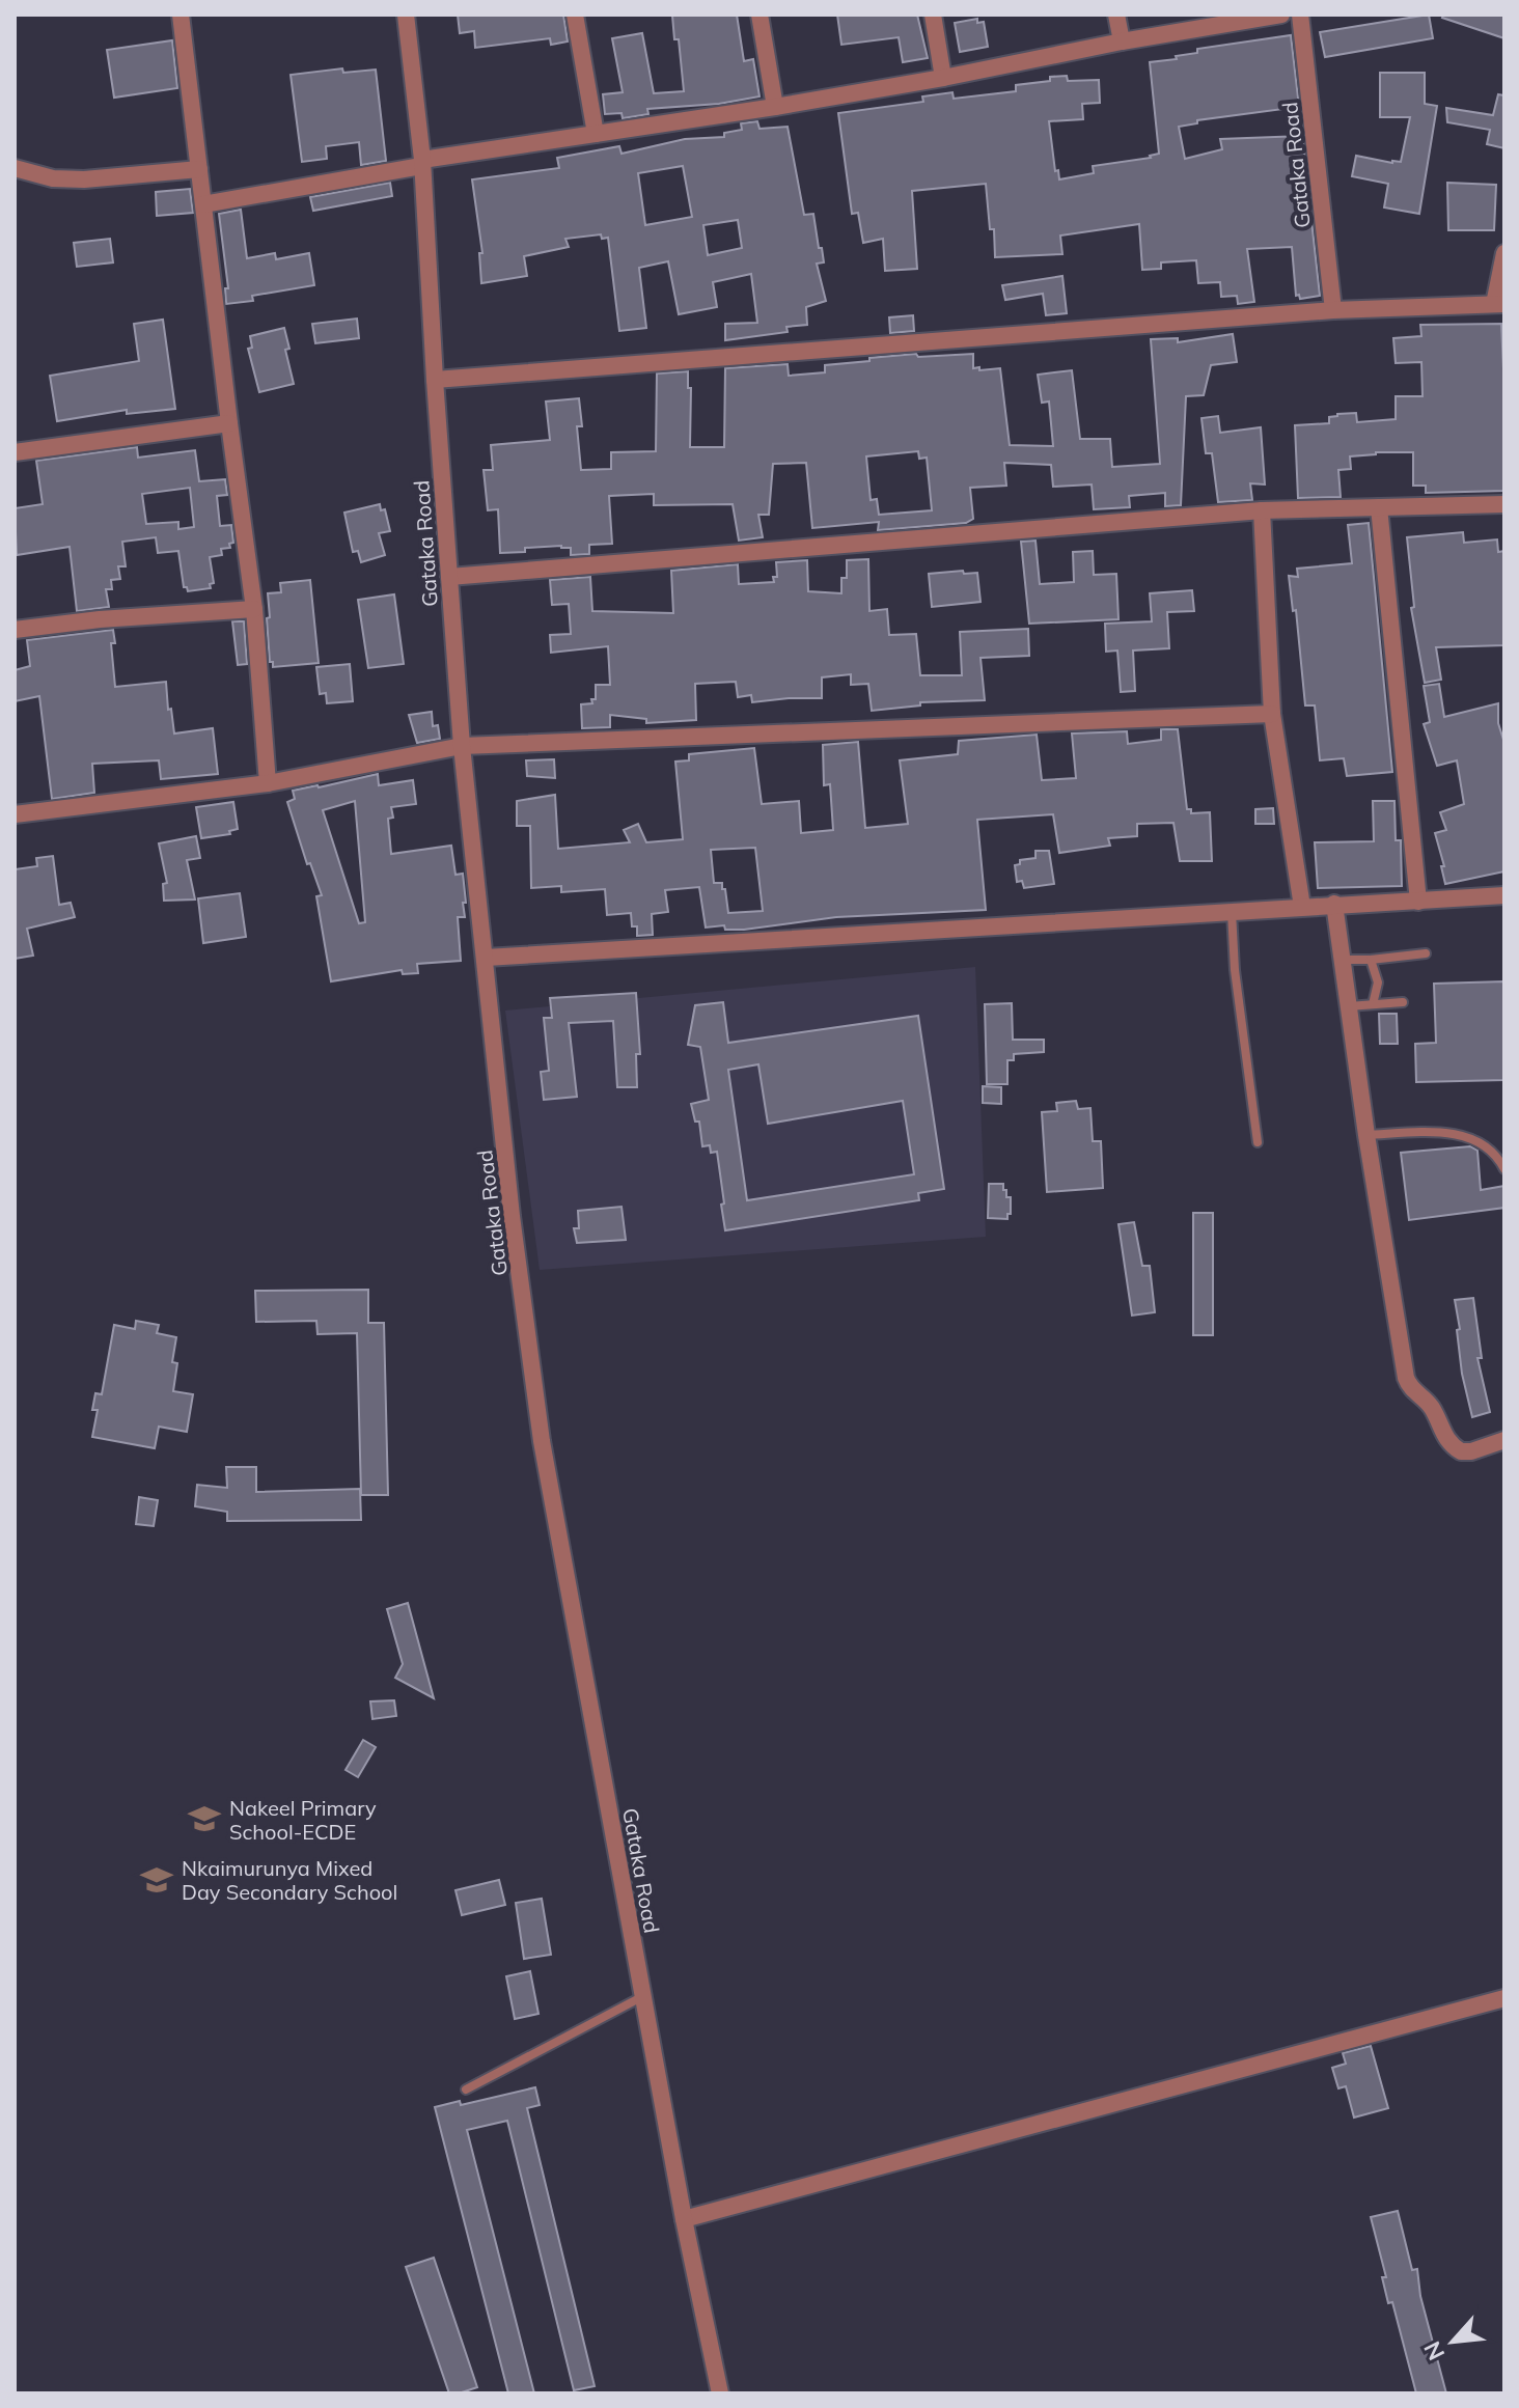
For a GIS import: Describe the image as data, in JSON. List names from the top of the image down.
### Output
{
  "streets": {
    "street": ["Gataka Road"]
  },
  "places": {
    "school or university": ["Nakeel Primary School-ECDE", "Nkaimurunya Mixed Day Secondary School"]
  },
  "north": "bottom left"
}
